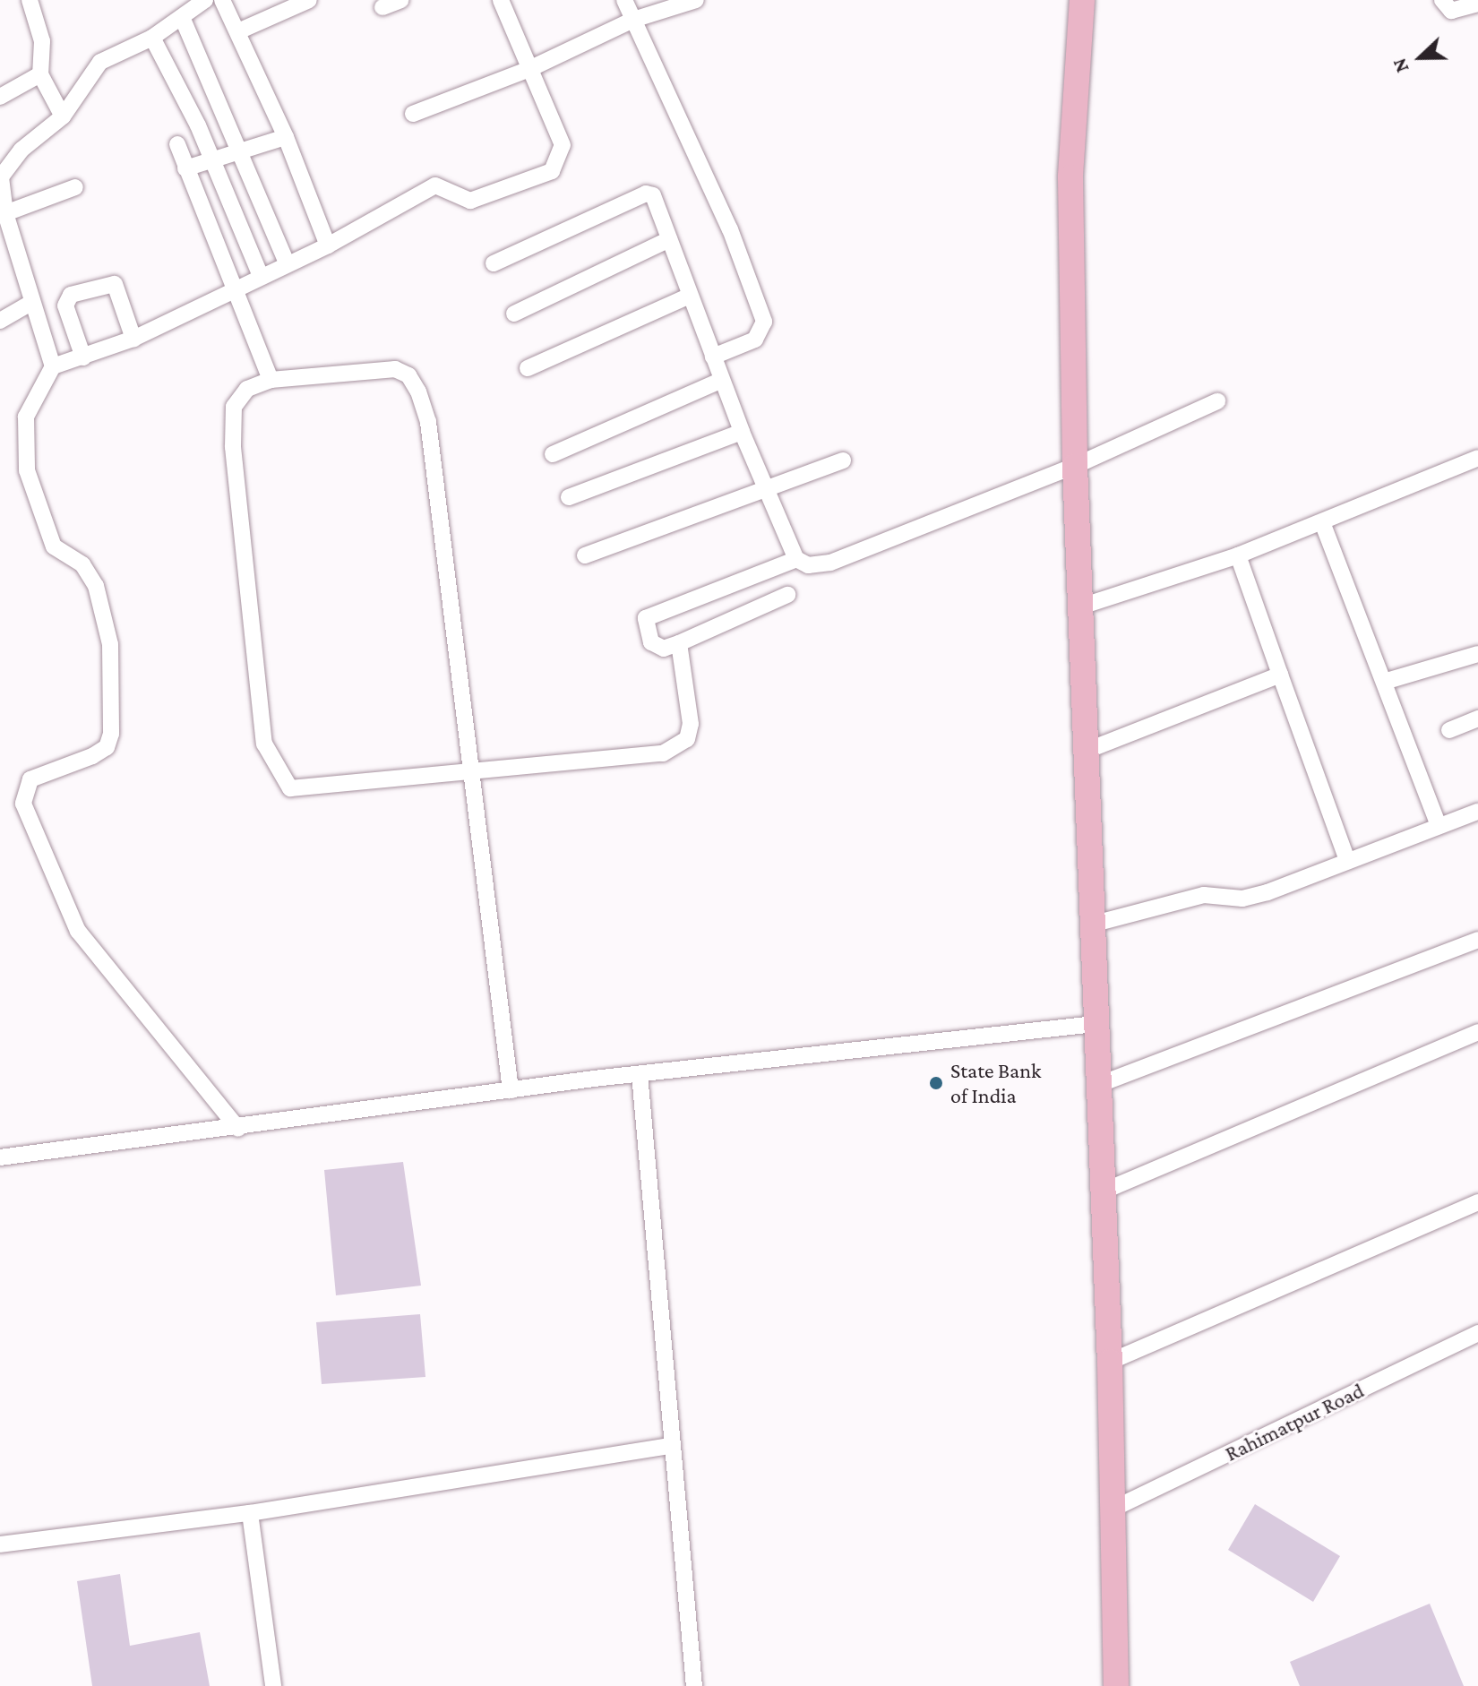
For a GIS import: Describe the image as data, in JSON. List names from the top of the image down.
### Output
{
  "streets": {
    "street": ["Rahimatpur Road"]
  },
  "places": ["State Bank of India"],
  "north": "left"
}
